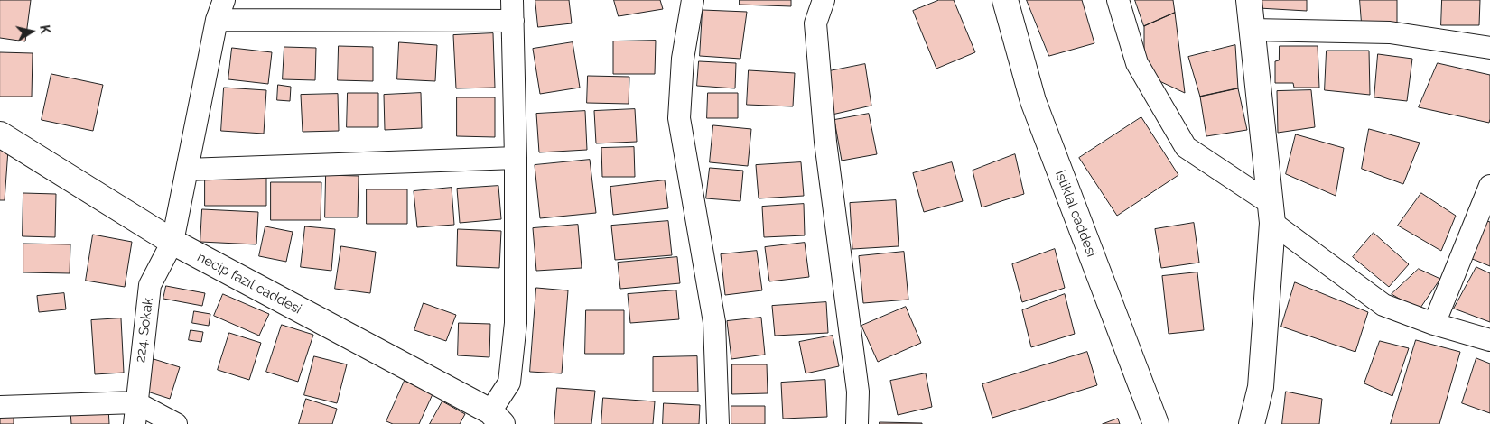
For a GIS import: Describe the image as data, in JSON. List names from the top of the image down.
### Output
{
  "streets": {
    "street": ["istiklal caddesi", "necip fazıl caddesi", "224. Sokak"]
  },
  "crossings": [
    ["necip fazıl caddesi", "224. Sokak"]
  ],
  "north": "right"
}
